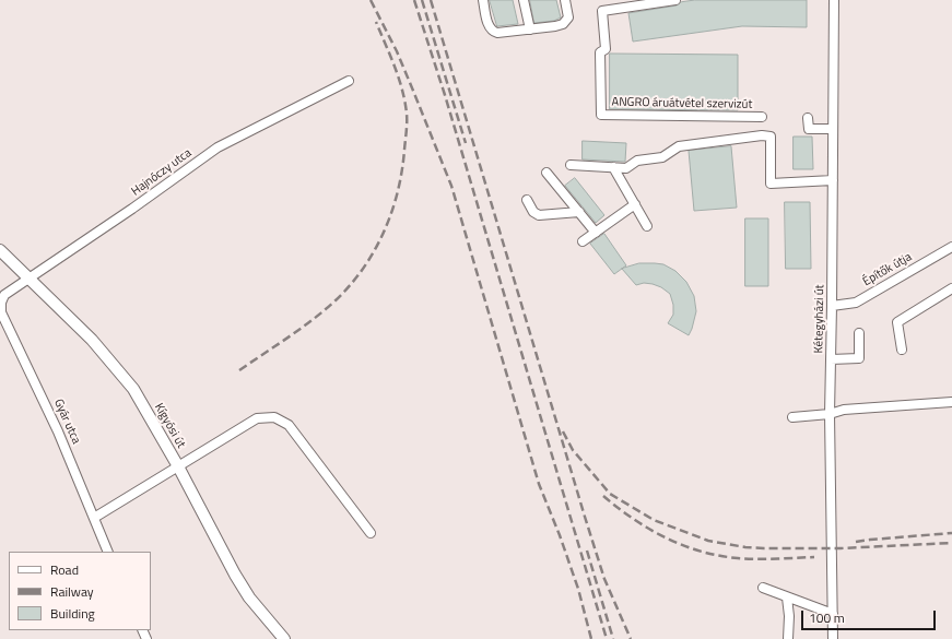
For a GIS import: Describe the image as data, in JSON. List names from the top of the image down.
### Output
{
  "streets": {
    "main road": ["Kígyósi út"],
    "street": [
      "ANGRO áruátvétel szervizút",
      "Hajnóczy utca",
      "Építők útja",
      "Kétegyházi út",
      "Gyár utca"
    ]
  },
  "crossings": [
    ["Hajnóczy utca", "Gyár utca"],
    ["Hajnóczy utca", "Kígyósi út"],
    ["Építők útja", "Kétegyházi út"]
  ],
  "legend": ["Road", "Railway", "Building"],
  "scale_bar": "100 m"
}
